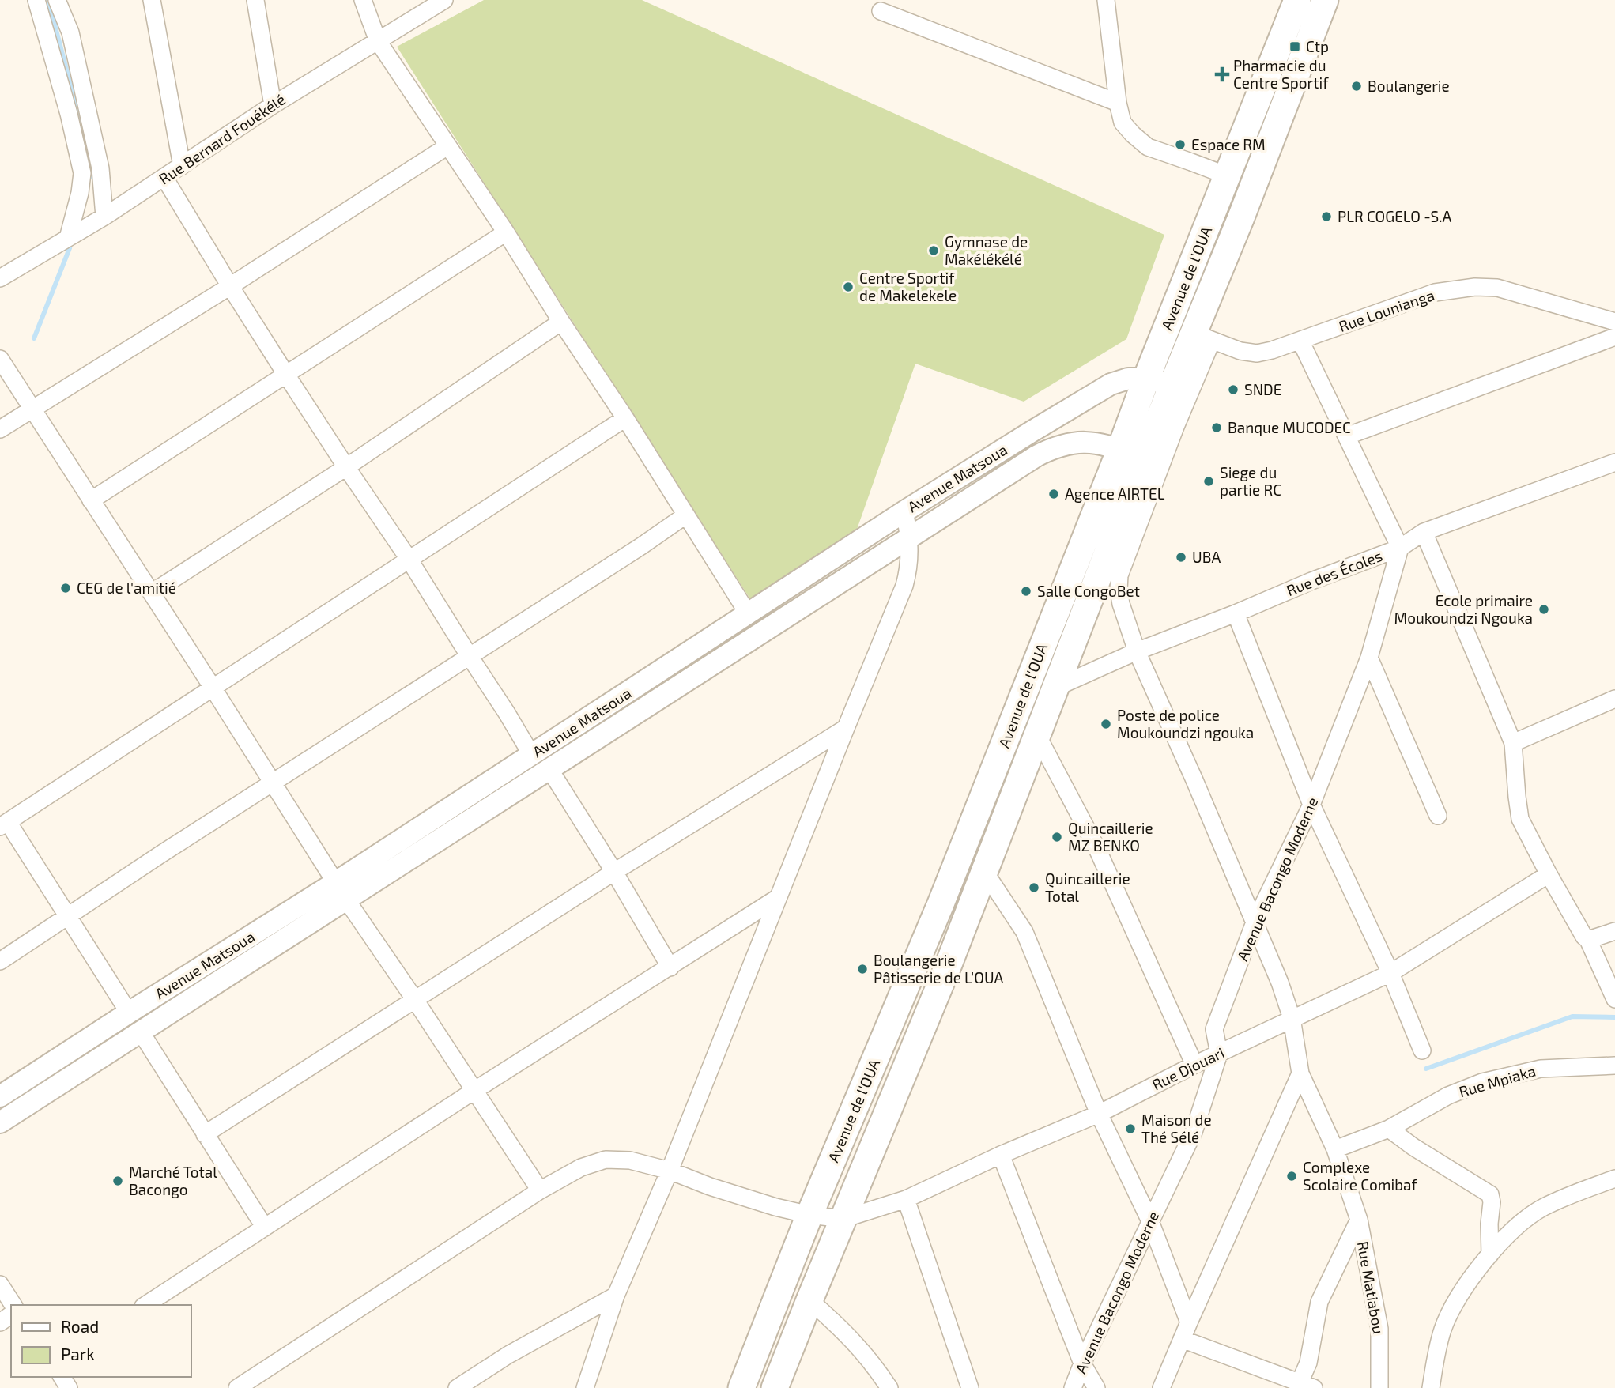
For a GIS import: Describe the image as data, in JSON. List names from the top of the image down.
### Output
{
  "streets": {
    "main road": ["Avenue de l'OUA"],
    "street": [
      "Rue Bernard Fouékélé",
      "Rue Lounianga",
      "Avenue Matsoua",
      "Rue des Écoles",
      "Avenue Bacongo Moderne",
      "Rue Djouari",
      "Rue Mpiaka",
      "Rue Matiabou"
    ]
  },
  "crossings": [
    ["Avenue de l'OUA", "Rue Lounianga"],
    ["Avenue de l'OUA", "Avenue Matsoua"],
    ["Avenue de l'OUA", "Rue des Écoles"],
    ["Avenue de l'OUA", "Rue Djouari"],
    ["Avenue de l'OUA", "Rue Matiabou"],
    ["Rue des Écoles", "Avenue Bacongo Moderne"],
    ["Rue des Écoles", "Rue Matiabou"],
    ["Avenue Bacongo Moderne", "Rue Djouari"],
    ["Avenue Bacongo Moderne", "Rue Matiabou"],
    ["Rue Djouari", "Rue Matiabou"],
    ["Rue Mpiaka", "Rue Matiabou"]
  ],
  "places": {
    "transit": ["Ctp"],
    "health": ["Pharmacie du Centre Sportif"],
    "other": [
      "Boulangerie",
      "Espace RM",
      "PLR COGELO -S.A",
      "Gymnase de Makélékélé",
      "Centre Sportif de Makelekele",
      "SNDE",
      "Banque MUCODEC",
      "Siege du partie RC",
      "Agence AIRTEL",
      "UBA",
      "CEG de l'amitié",
      "Salle CongoBet",
      "Ecole primaire Moukoundzi Ngouka",
      "Poste de police Moukoundzi ngouka",
      "Quincaillerie MZ BENKO",
      "Quincaillerie Total",
      "Boulangerie Pâtisserie de L'OUA",
      "Maison de Thé Sélé",
      "Complexe Scolaire Comibaf",
      "Marché Total Bacongo"
    ]
  },
  "legend": ["Road", "Park"]
}
